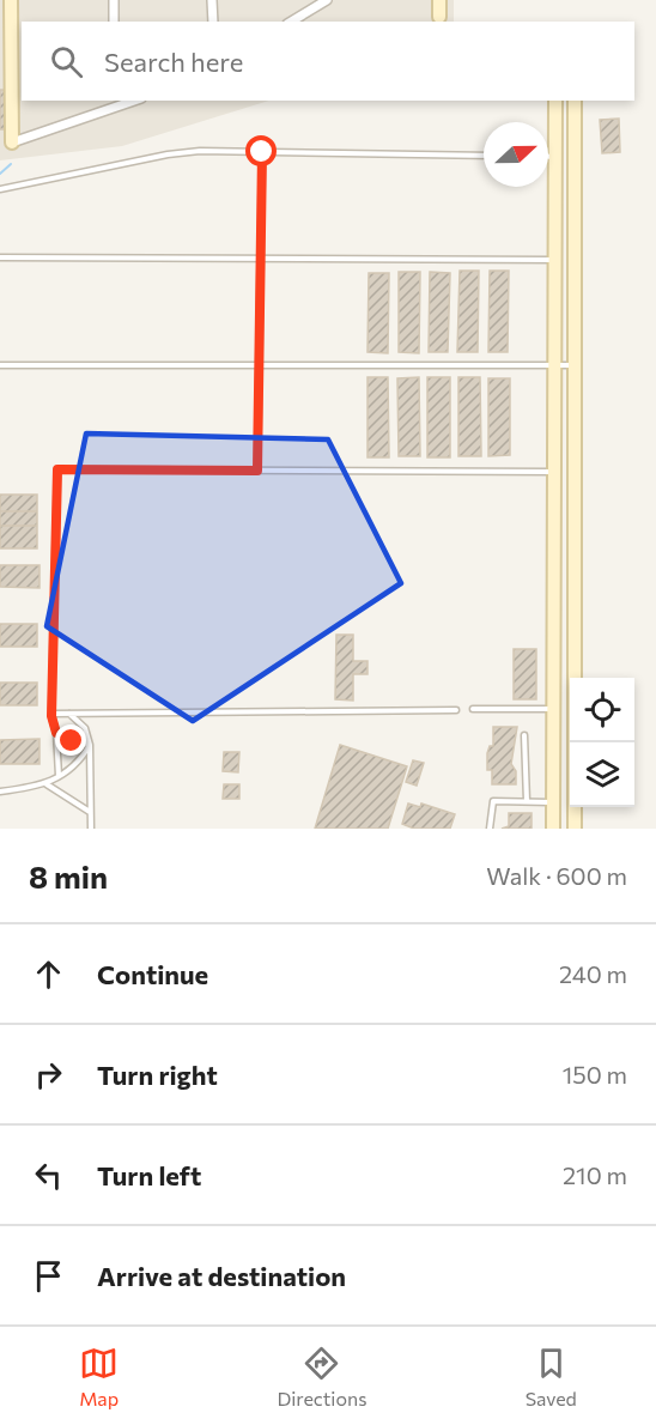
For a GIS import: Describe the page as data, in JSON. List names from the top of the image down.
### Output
{
  "north": "right",
  "page": {
    "search": "Search here",
    "heading": ["8 min", "Walk · 600 m"],
    "list": [
      ["Continue", "240 m"],
      ["Turn right", "150 m"],
      ["Turn left", "210 m"],
      "Arrive at destination"
    ],
    "nav": ["Map", "Directions", "Saved"]
  }
}
